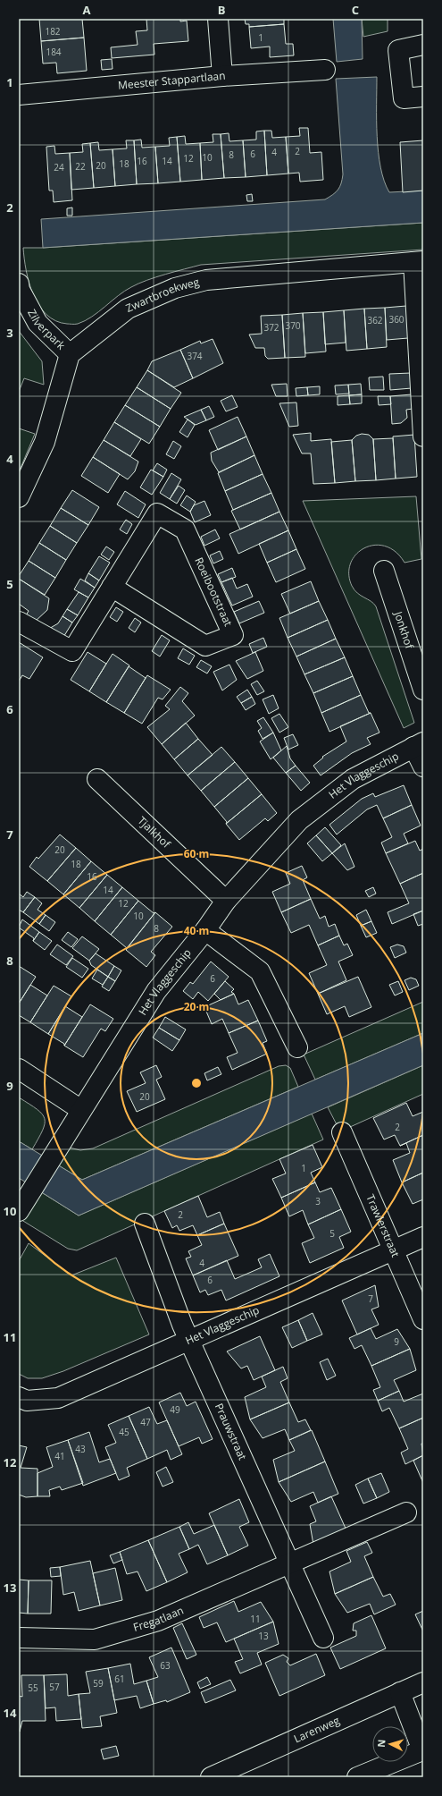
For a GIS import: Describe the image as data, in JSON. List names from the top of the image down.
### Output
{
  "streets": {
    "street": [
      "Meester Stappartlaan",
      "Zwartbroekweg",
      "Zilverpark",
      "Roeibootstraat",
      "Jonkhof",
      "Het Vlaggeschip",
      "Tjalkhof",
      "Trawlerstraat",
      "Prauwstraat",
      "Fregatlaan",
      "Larenweg"
    ]
  },
  "crossings": [
    ["Zwartbroekweg", "Zilverpark"],
    ["Het Vlaggeschip", "Tjalkhof"],
    ["Het Vlaggeschip", "Trawlerstraat"],
    ["Het Vlaggeschip", "Prauwstraat"],
    ["Prauwstraat", "Fregatlaan"]
  ],
  "house_numbers": [
    "182",
    "1",
    "184",
    "2",
    "4",
    "6",
    "8",
    "10",
    "12",
    "16",
    "14",
    "18",
    "20",
    "22",
    "24",
    "360",
    "362",
    "370",
    "372",
    "374",
    "20",
    "18",
    "16",
    "14",
    "12",
    "10",
    "8",
    "6",
    "20",
    "2",
    "1",
    "3",
    "2",
    "5",
    "4",
    "6",
    "7",
    "9",
    "49",
    "47",
    "45",
    "43",
    "41",
    "11",
    "13",
    "63",
    "61",
    "59",
    "57",
    "55"
  ],
  "north": "left",
  "grid": {
    "columns": ["A", "B", "C"],
    "rows": [
      "1",
      "2",
      "3",
      "4",
      "5",
      "6",
      "7",
      "8",
      "9",
      "10",
      "11",
      "12",
      "13",
      "14"
    ]
  },
  "rings": ["60 m", "40 m", "20 m"]
}
